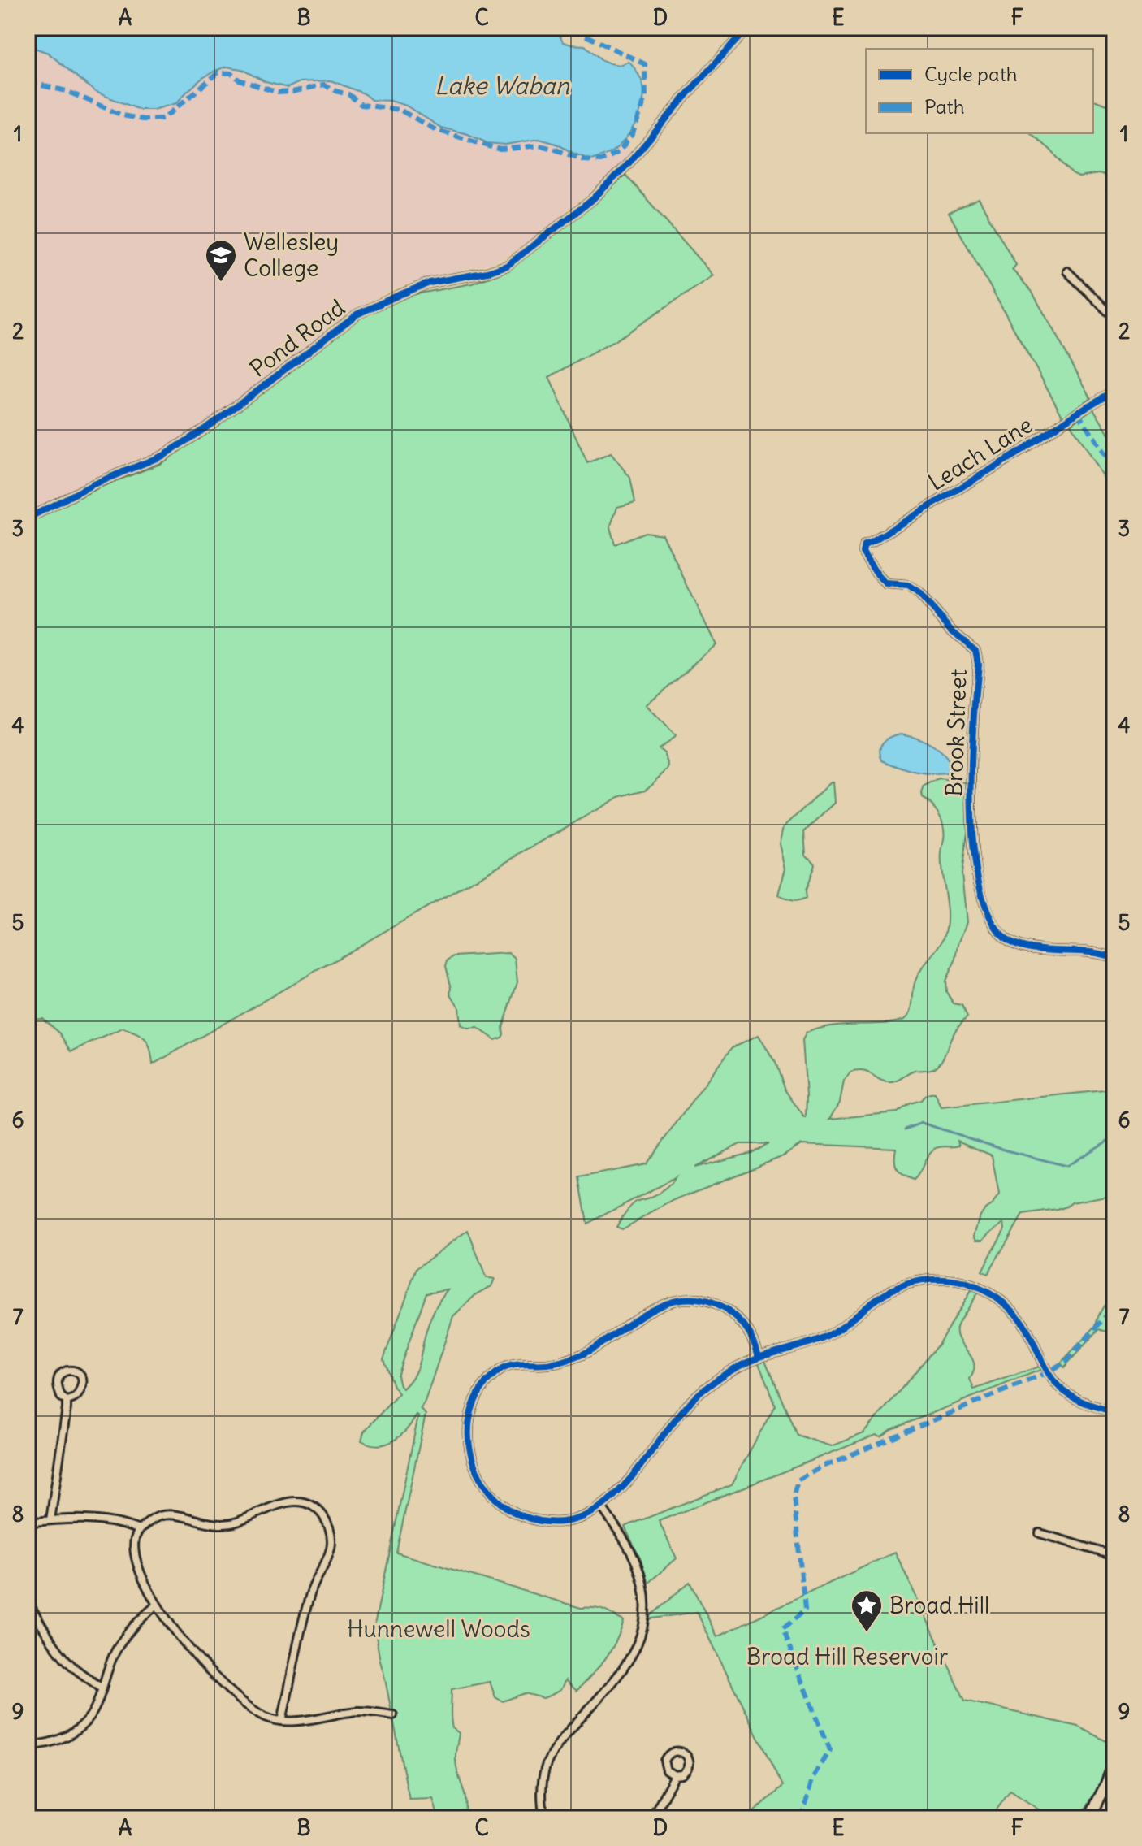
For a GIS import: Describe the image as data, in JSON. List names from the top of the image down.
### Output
{
  "streets": {
    "street": ["Pond Road", "Leach Lane", "Brook Street"]
  },
  "crossings": [
    ["Leach Lane", "Brook Street"]
  ],
  "water": ["Lake Waban"],
  "parks": ["Hunnewell Woods", "Broad Hill Reservoir"],
  "places": {
    "school or university": ["Wellesley College"],
    "place": ["Broad Hill"]
  },
  "legend": ["Cycle path", "Path"],
  "grid": {
    "columns": [
      "A",
      "B",
      "C",
      "D",
      "E",
      "F"
    ],
    "rows": [
      "1",
      "2",
      "3",
      "4",
      "5",
      "6",
      "7",
      "8",
      "9"
    ]
  }
}
